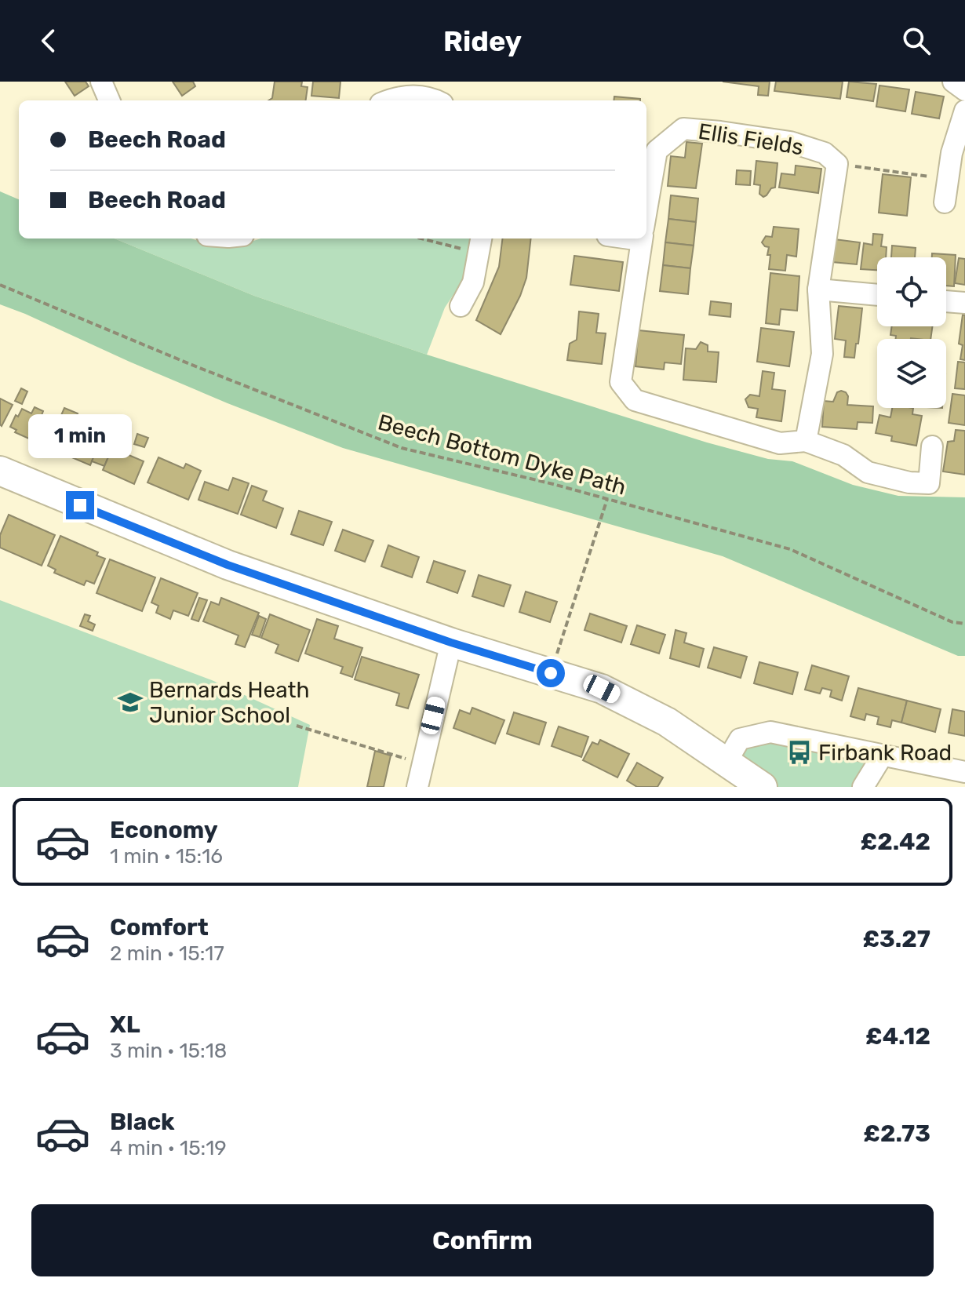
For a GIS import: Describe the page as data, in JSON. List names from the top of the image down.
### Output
{
  "streets": {
    "street": ["Ellis Fields"],
    "path": ["Beech Bottom Dyke Path"]
  },
  "places": {
    "school or university": ["Bernards Heath Junior School"],
    "bus stop": ["Firbank Road"]
  },
  "page": {
    "header": "Ridey",
    "banner": ["Beech Road", "Beech Road"],
    "bubble": "1 min",
    "list": [
      {
        "name": "Economy",
        "note": "1 min · 15:16",
        "value": "£2.42"
      },
      {
        "name": "Comfort",
        "note": "2 min · 15:17",
        "value": "£3.27"
      },
      {
        "name": "XL",
        "note": "3 min · 15:18",
        "value": "£4.12"
      },
      {
        "name": "Black",
        "note": "4 min · 15:19",
        "value": "£2.73"
      }
    ],
    "buttons": "Confirm"
  }
}
